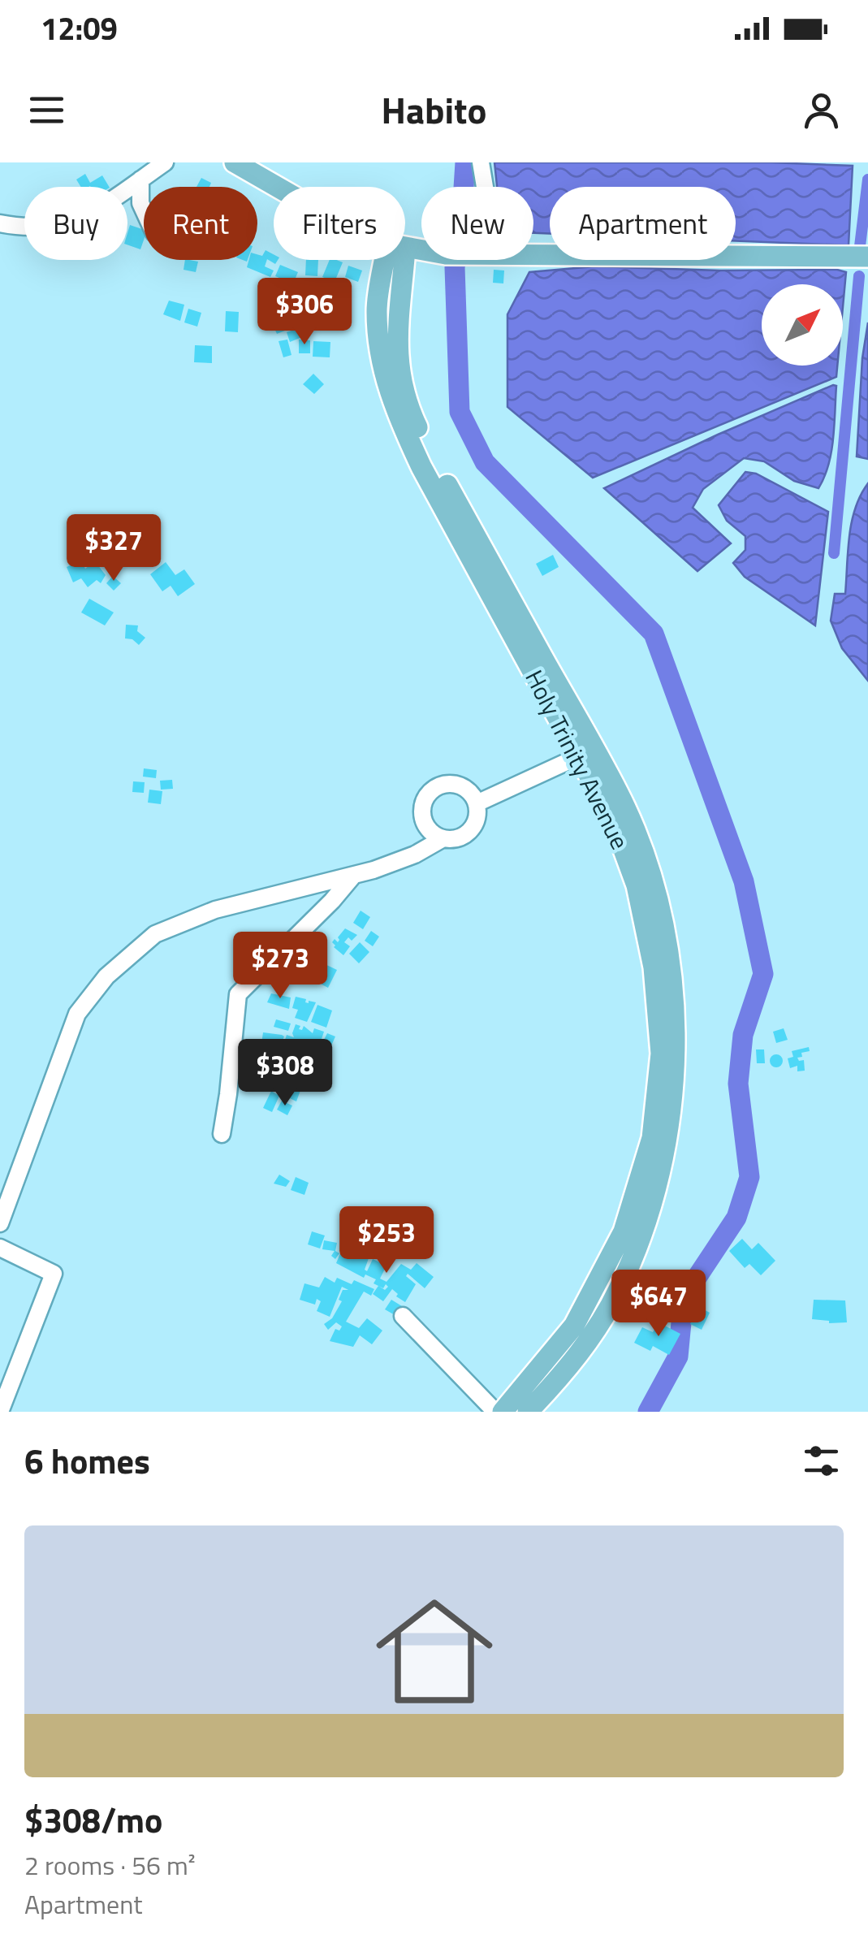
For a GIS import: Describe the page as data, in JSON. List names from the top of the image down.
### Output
{
  "streets": {
    "main road": ["Holy Trinity Avenue"]
  },
  "north": "top right",
  "page": {
    "status": "12:09",
    "header": "Habito",
    "chip": [
      "Buy",
      "Rent",
      "Filters",
      "New",
      "Apartment"
    ],
    "price": [
      "$306",
      "$327",
      "$273",
      "$308",
      "$253",
      "$647"
    ],
    "heading": "6 homes",
    "list": [
      {
        "name": "$308/mo",
        "note": "2 rooms · 56 m² · Apartment"
      }
    ]
  }
}
